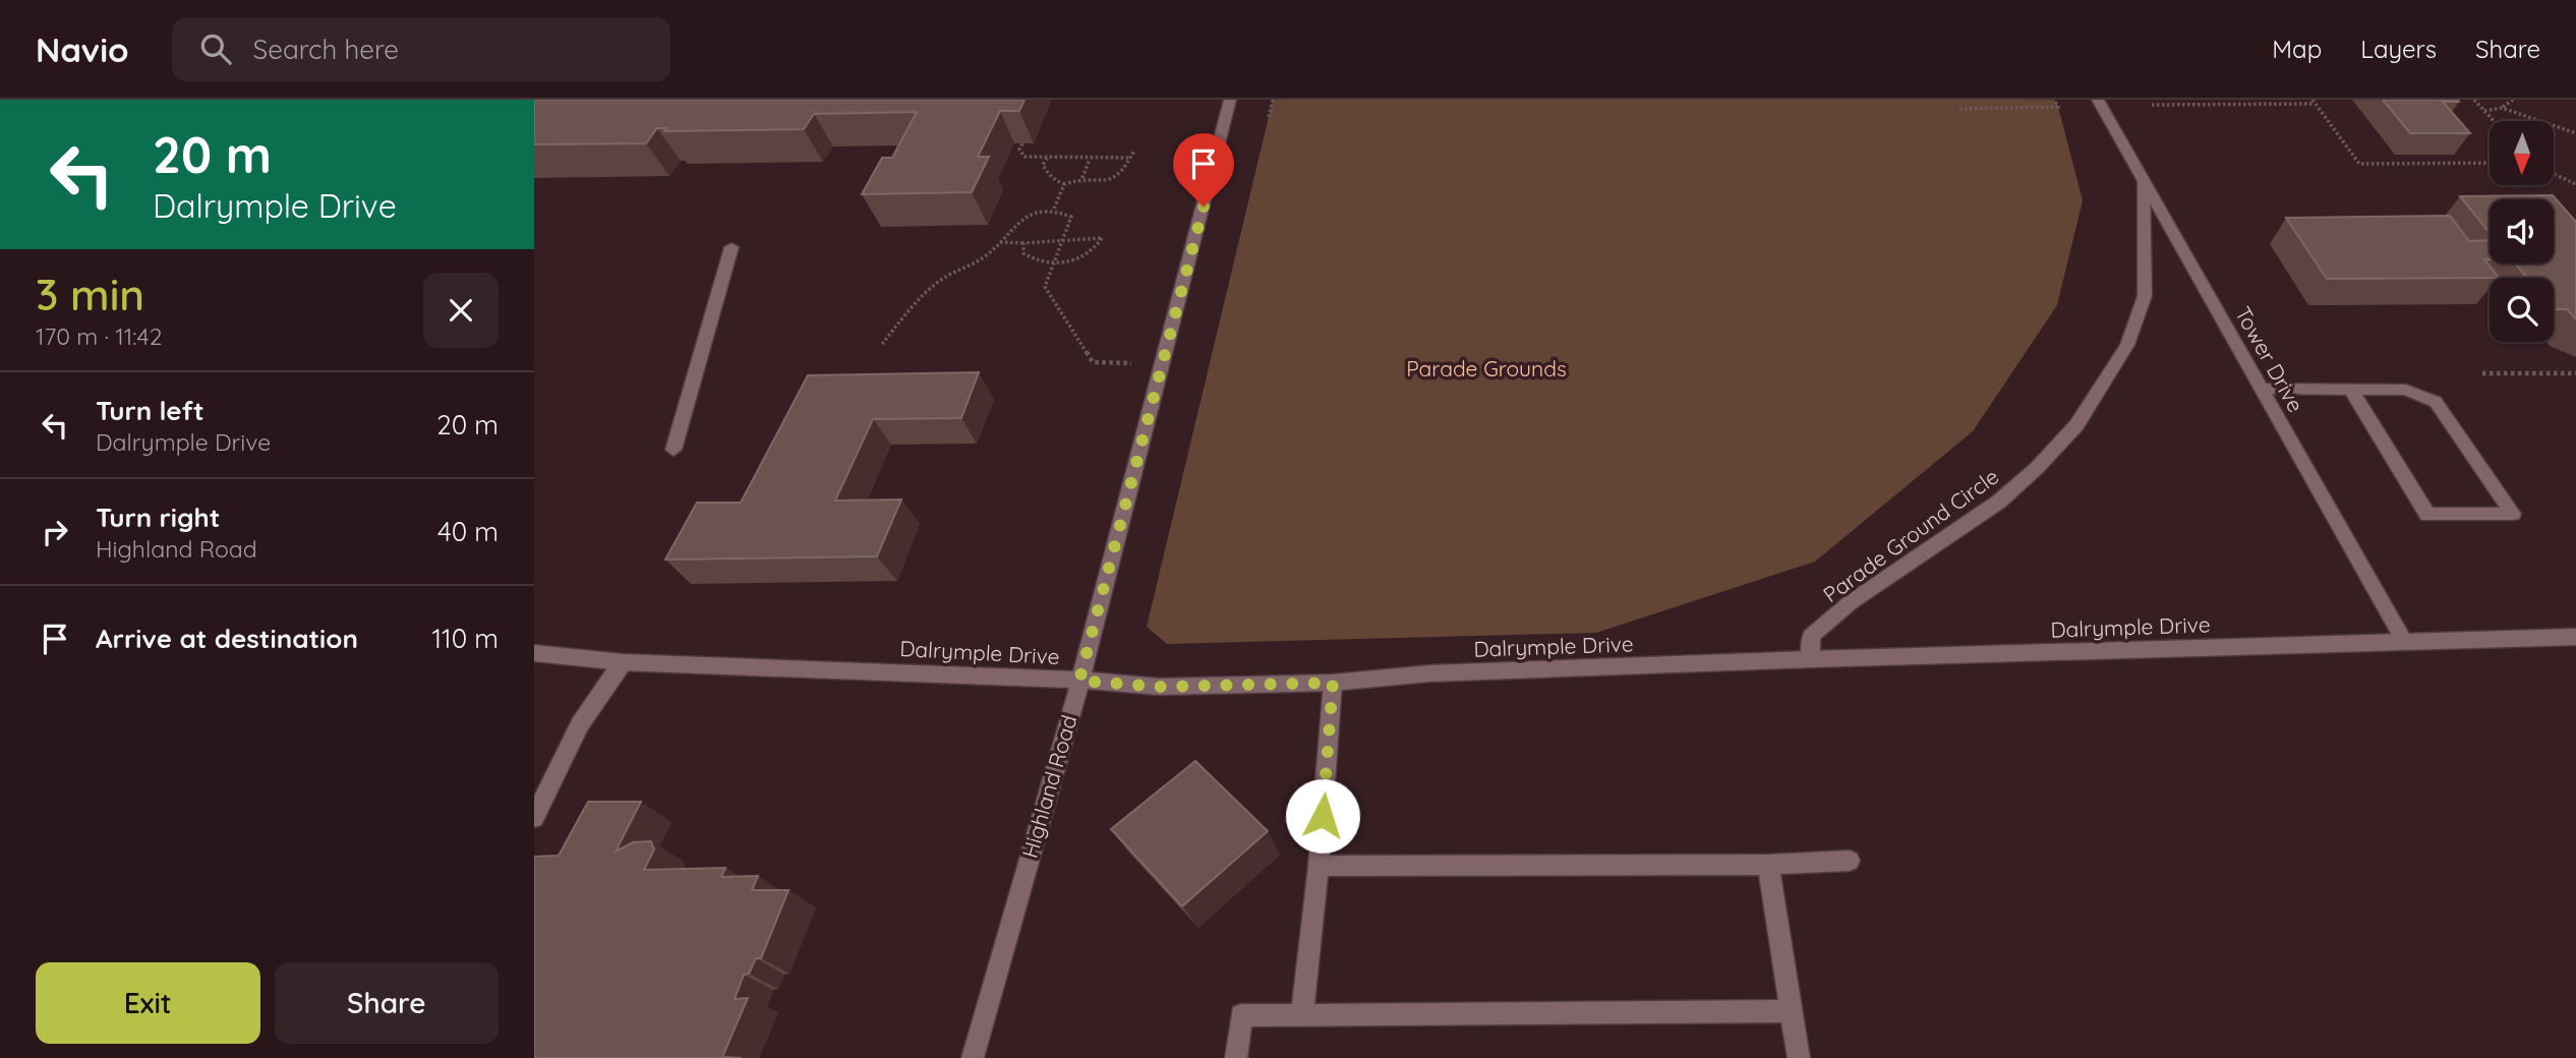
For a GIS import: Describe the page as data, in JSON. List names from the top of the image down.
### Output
{
  "streets": {
    "street": [
      "Tower Drive",
      "Parade Ground Circle",
      "Dalrymple Drive",
      "Highland Road"
    ]
  },
  "crossings": [
    ["Tower Drive", "Parade Ground Circle"],
    ["Tower Drive", "Dalrymple Drive"],
    ["Parade Ground Circle", "Dalrymple Drive"],
    ["Dalrymple Drive", "Highland Road"]
  ],
  "parks": ["Parade Grounds"],
  "north": "bottom",
  "page": {
    "header": "Navio",
    "search": "Search here",
    "nav": ["Map", "Layers", "Share"],
    "turn": ["20 m", "Dalrymple Drive"],
    "heading": ["3 min", "170 m · 11:42"],
    "list": [
      {
        "name": "Turn left",
        "note": "Dalrymple Drive",
        "value": "20 m"
      },
      {
        "name": "Turn right",
        "note": "Highland Road",
        "value": "40 m"
      },
      {
        "name": "Arrive at destination",
        "value": "110 m"
      }
    ],
    "buttons": ["Exit", "Share"]
  }
}
